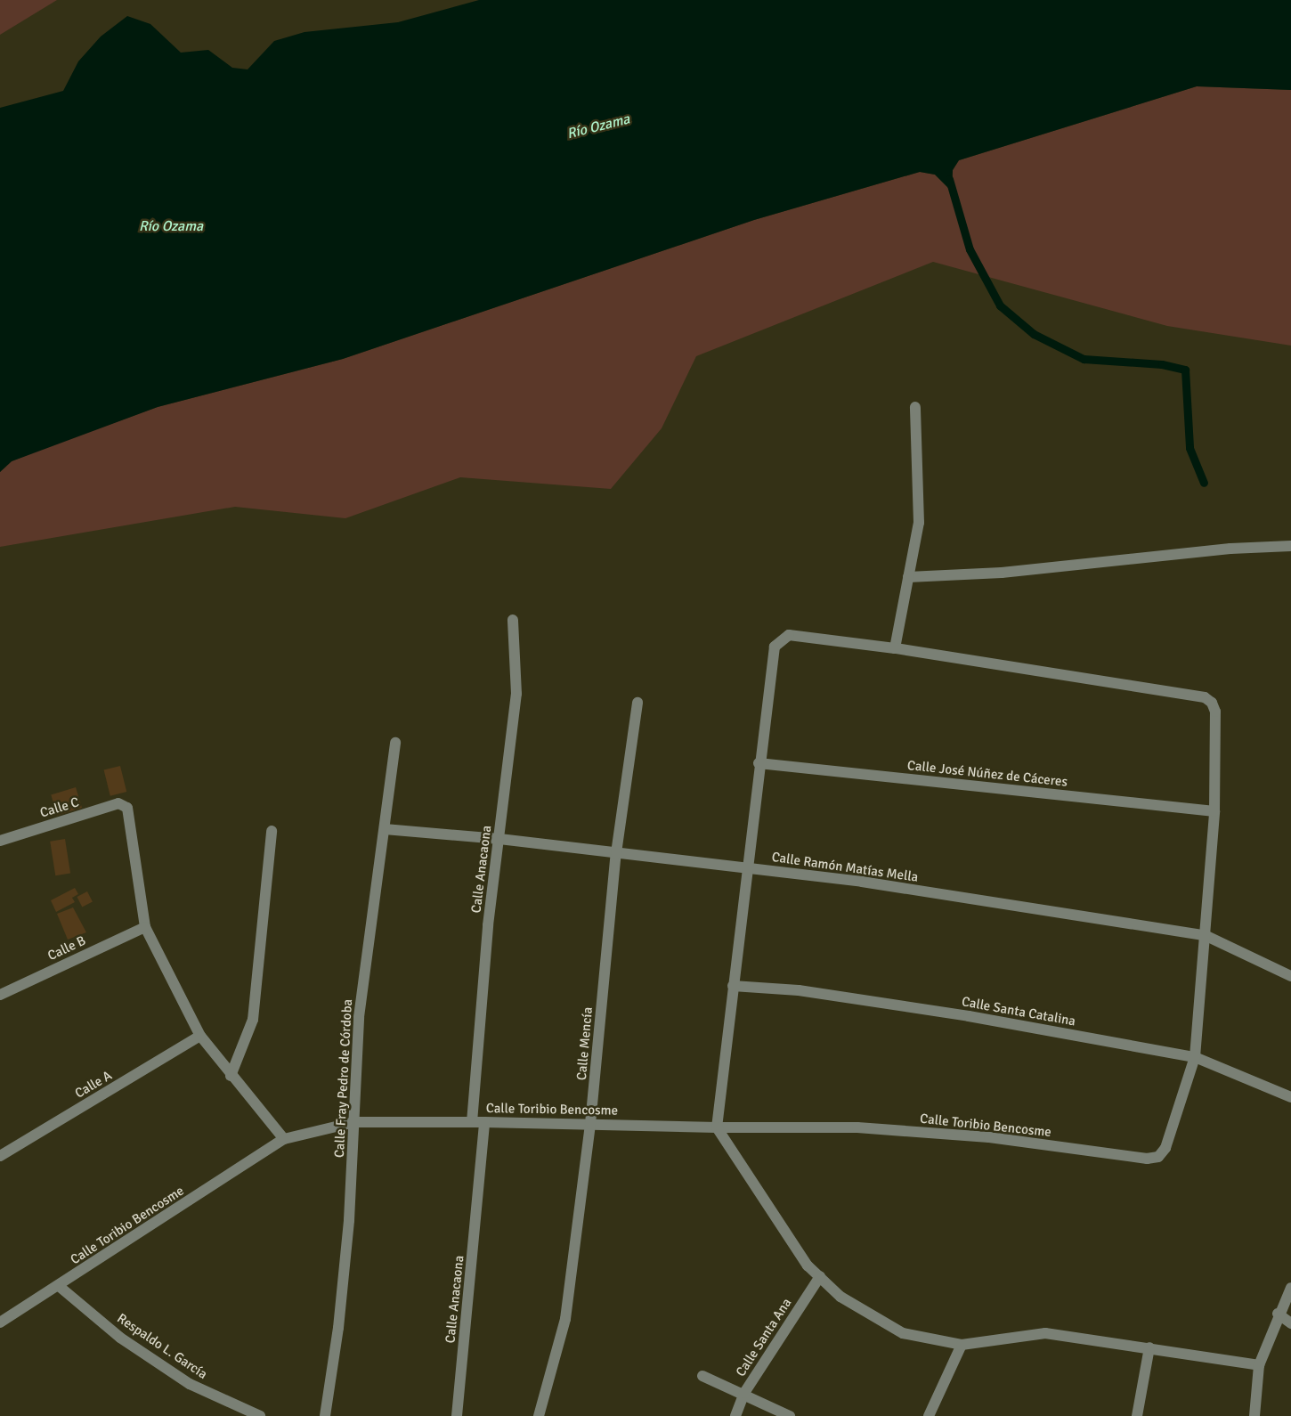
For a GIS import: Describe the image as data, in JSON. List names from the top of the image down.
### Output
{
  "streets": {
    "street": [
      "Calle José Núñez de Cáceres",
      "Calle C",
      "Calle Ramón Matías Mella",
      "Calle Anacaona",
      "Calle B",
      "Calle Santa Catalina",
      "Calle Mencía",
      "Calle Fray Pedro de Córdoba",
      "Calle A",
      "Calle Toribio Bencosme",
      "Calle Santa Ana",
      "Respaldo L. García"
    ]
  },
  "crossings": [
    ["Calle C", "Calle B"],
    ["Calle Ramón Matías Mella", "Calle Anacaona"],
    ["Calle Ramón Matías Mella", "Calle Mencía"],
    ["Calle Ramón Matías Mella", "Calle Fray Pedro de Córdoba"],
    ["Calle Anacaona", "Calle Toribio Bencosme"],
    ["Calle Santa Catalina", "Calle Toribio Bencosme"],
    ["Calle Mencía", "Calle Toribio Bencosme"],
    ["Calle Fray Pedro de Córdoba", "Calle Toribio Bencosme"],
    ["Calle Toribio Bencosme", "Respaldo L. García"]
  ],
  "water": ["Río Ozama"]
}
